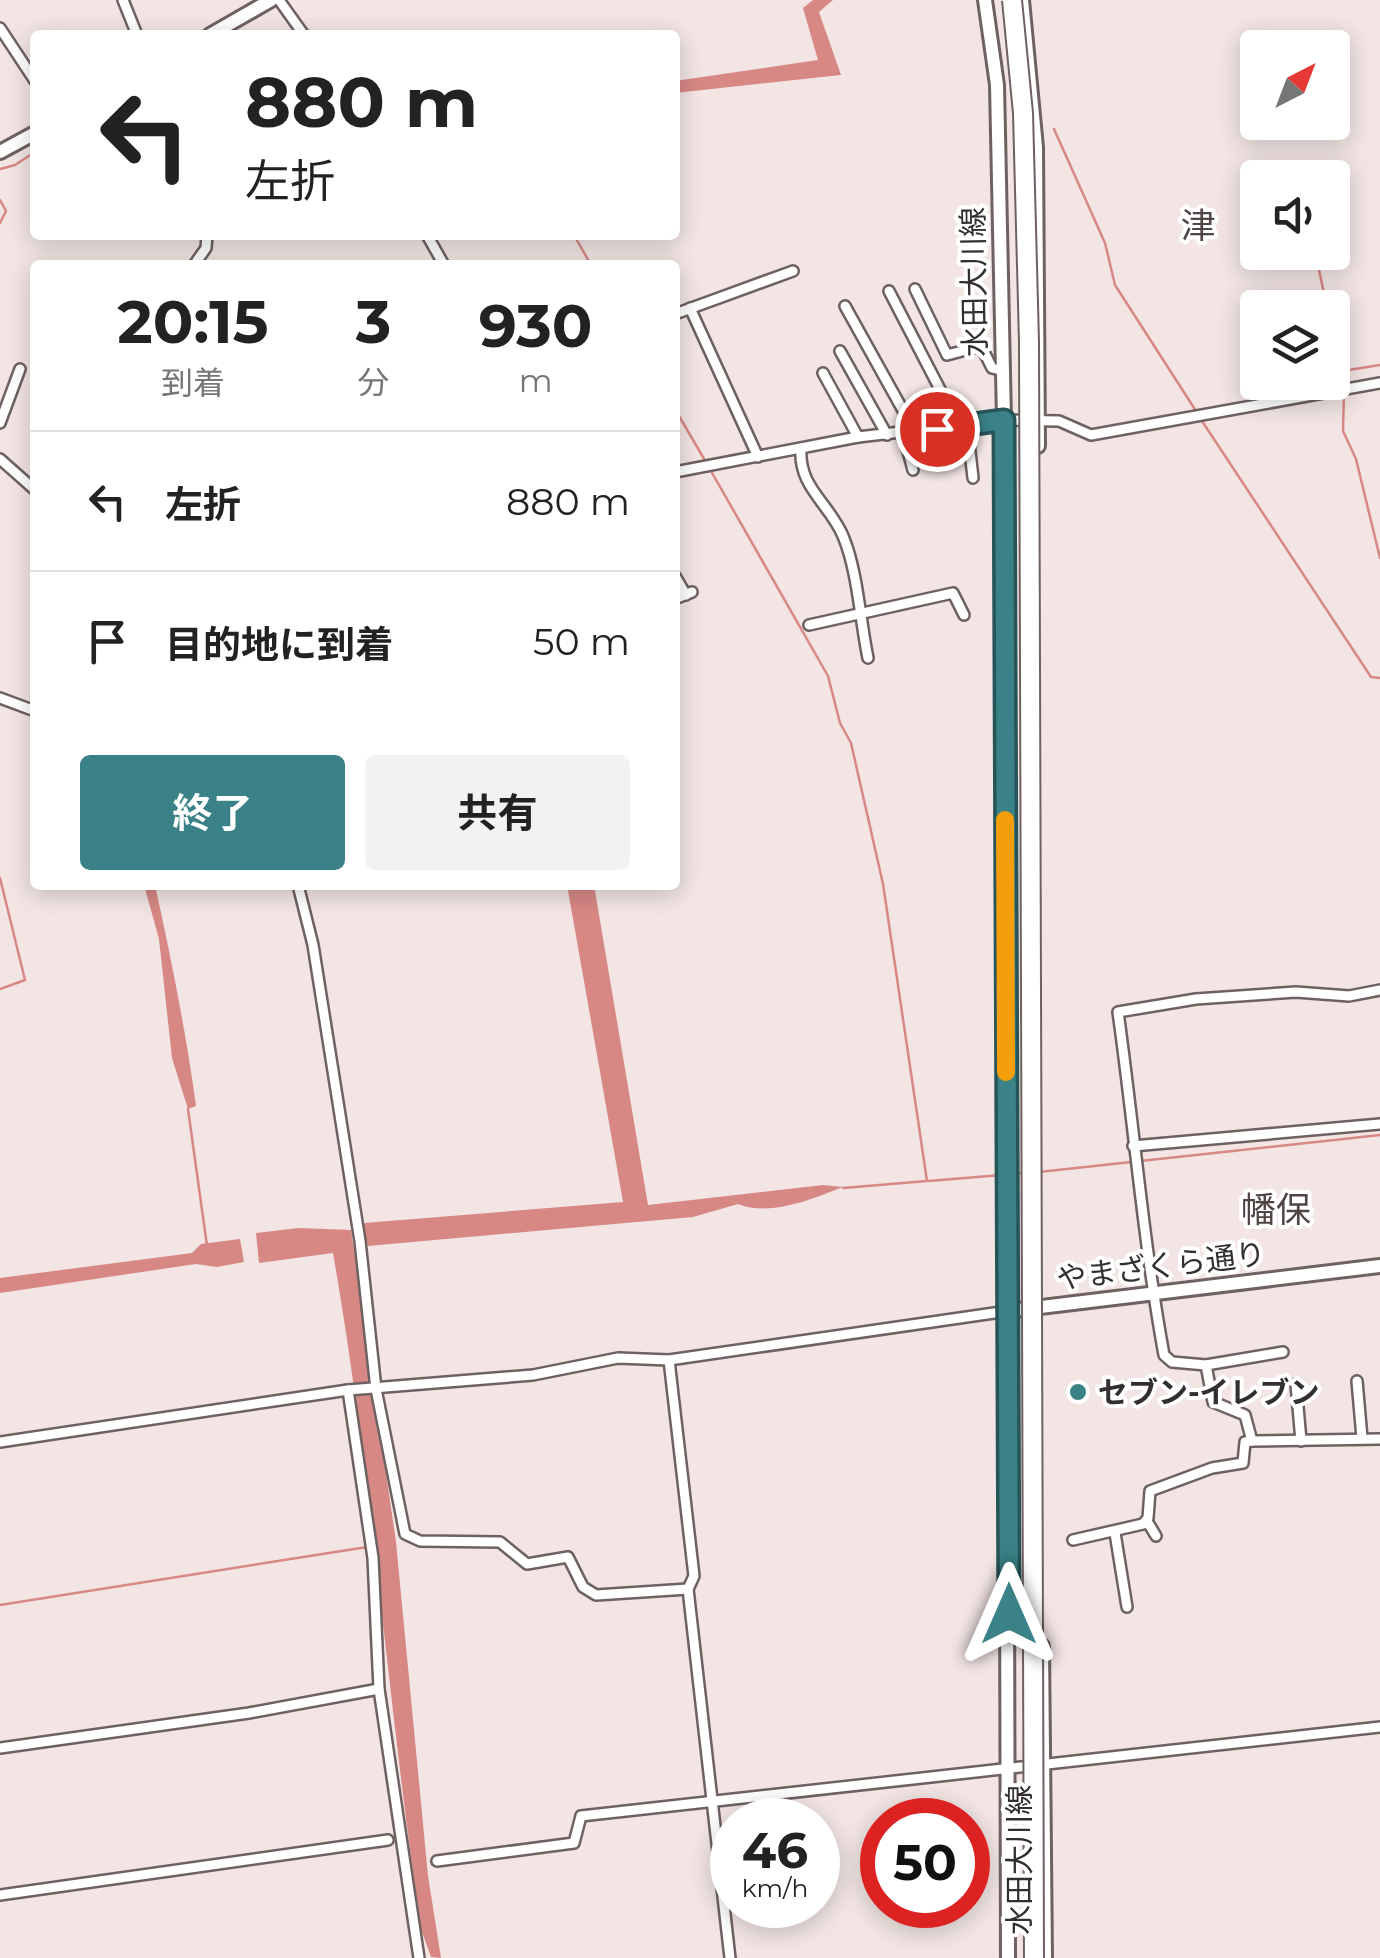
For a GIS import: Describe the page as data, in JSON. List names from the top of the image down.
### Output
{
  "streets": {
    "main road": ["水田大川線", "やまざくら通り"]
  },
  "crossings": [
    ["水田大川線", "やまざくら通り"]
  ],
  "districts": ["津", "幡保"],
  "places": ["セブン-イレブン"],
  "north": "top right",
  "page": {
    "turn": ["880 m", "左折"],
    "eta": [
      "20:15",
      "到着",
      "3",
      "分",
      "930",
      "m"
    ],
    "list": [
      {
        "name": "左折",
        "value": "880 m"
      },
      {
        "name": "目的地に到着",
        "value": "50 m"
      }
    ],
    "buttons": ["終了", "共有"],
    "speed": "46 km/h",
    "limit": "50"
  }
}
